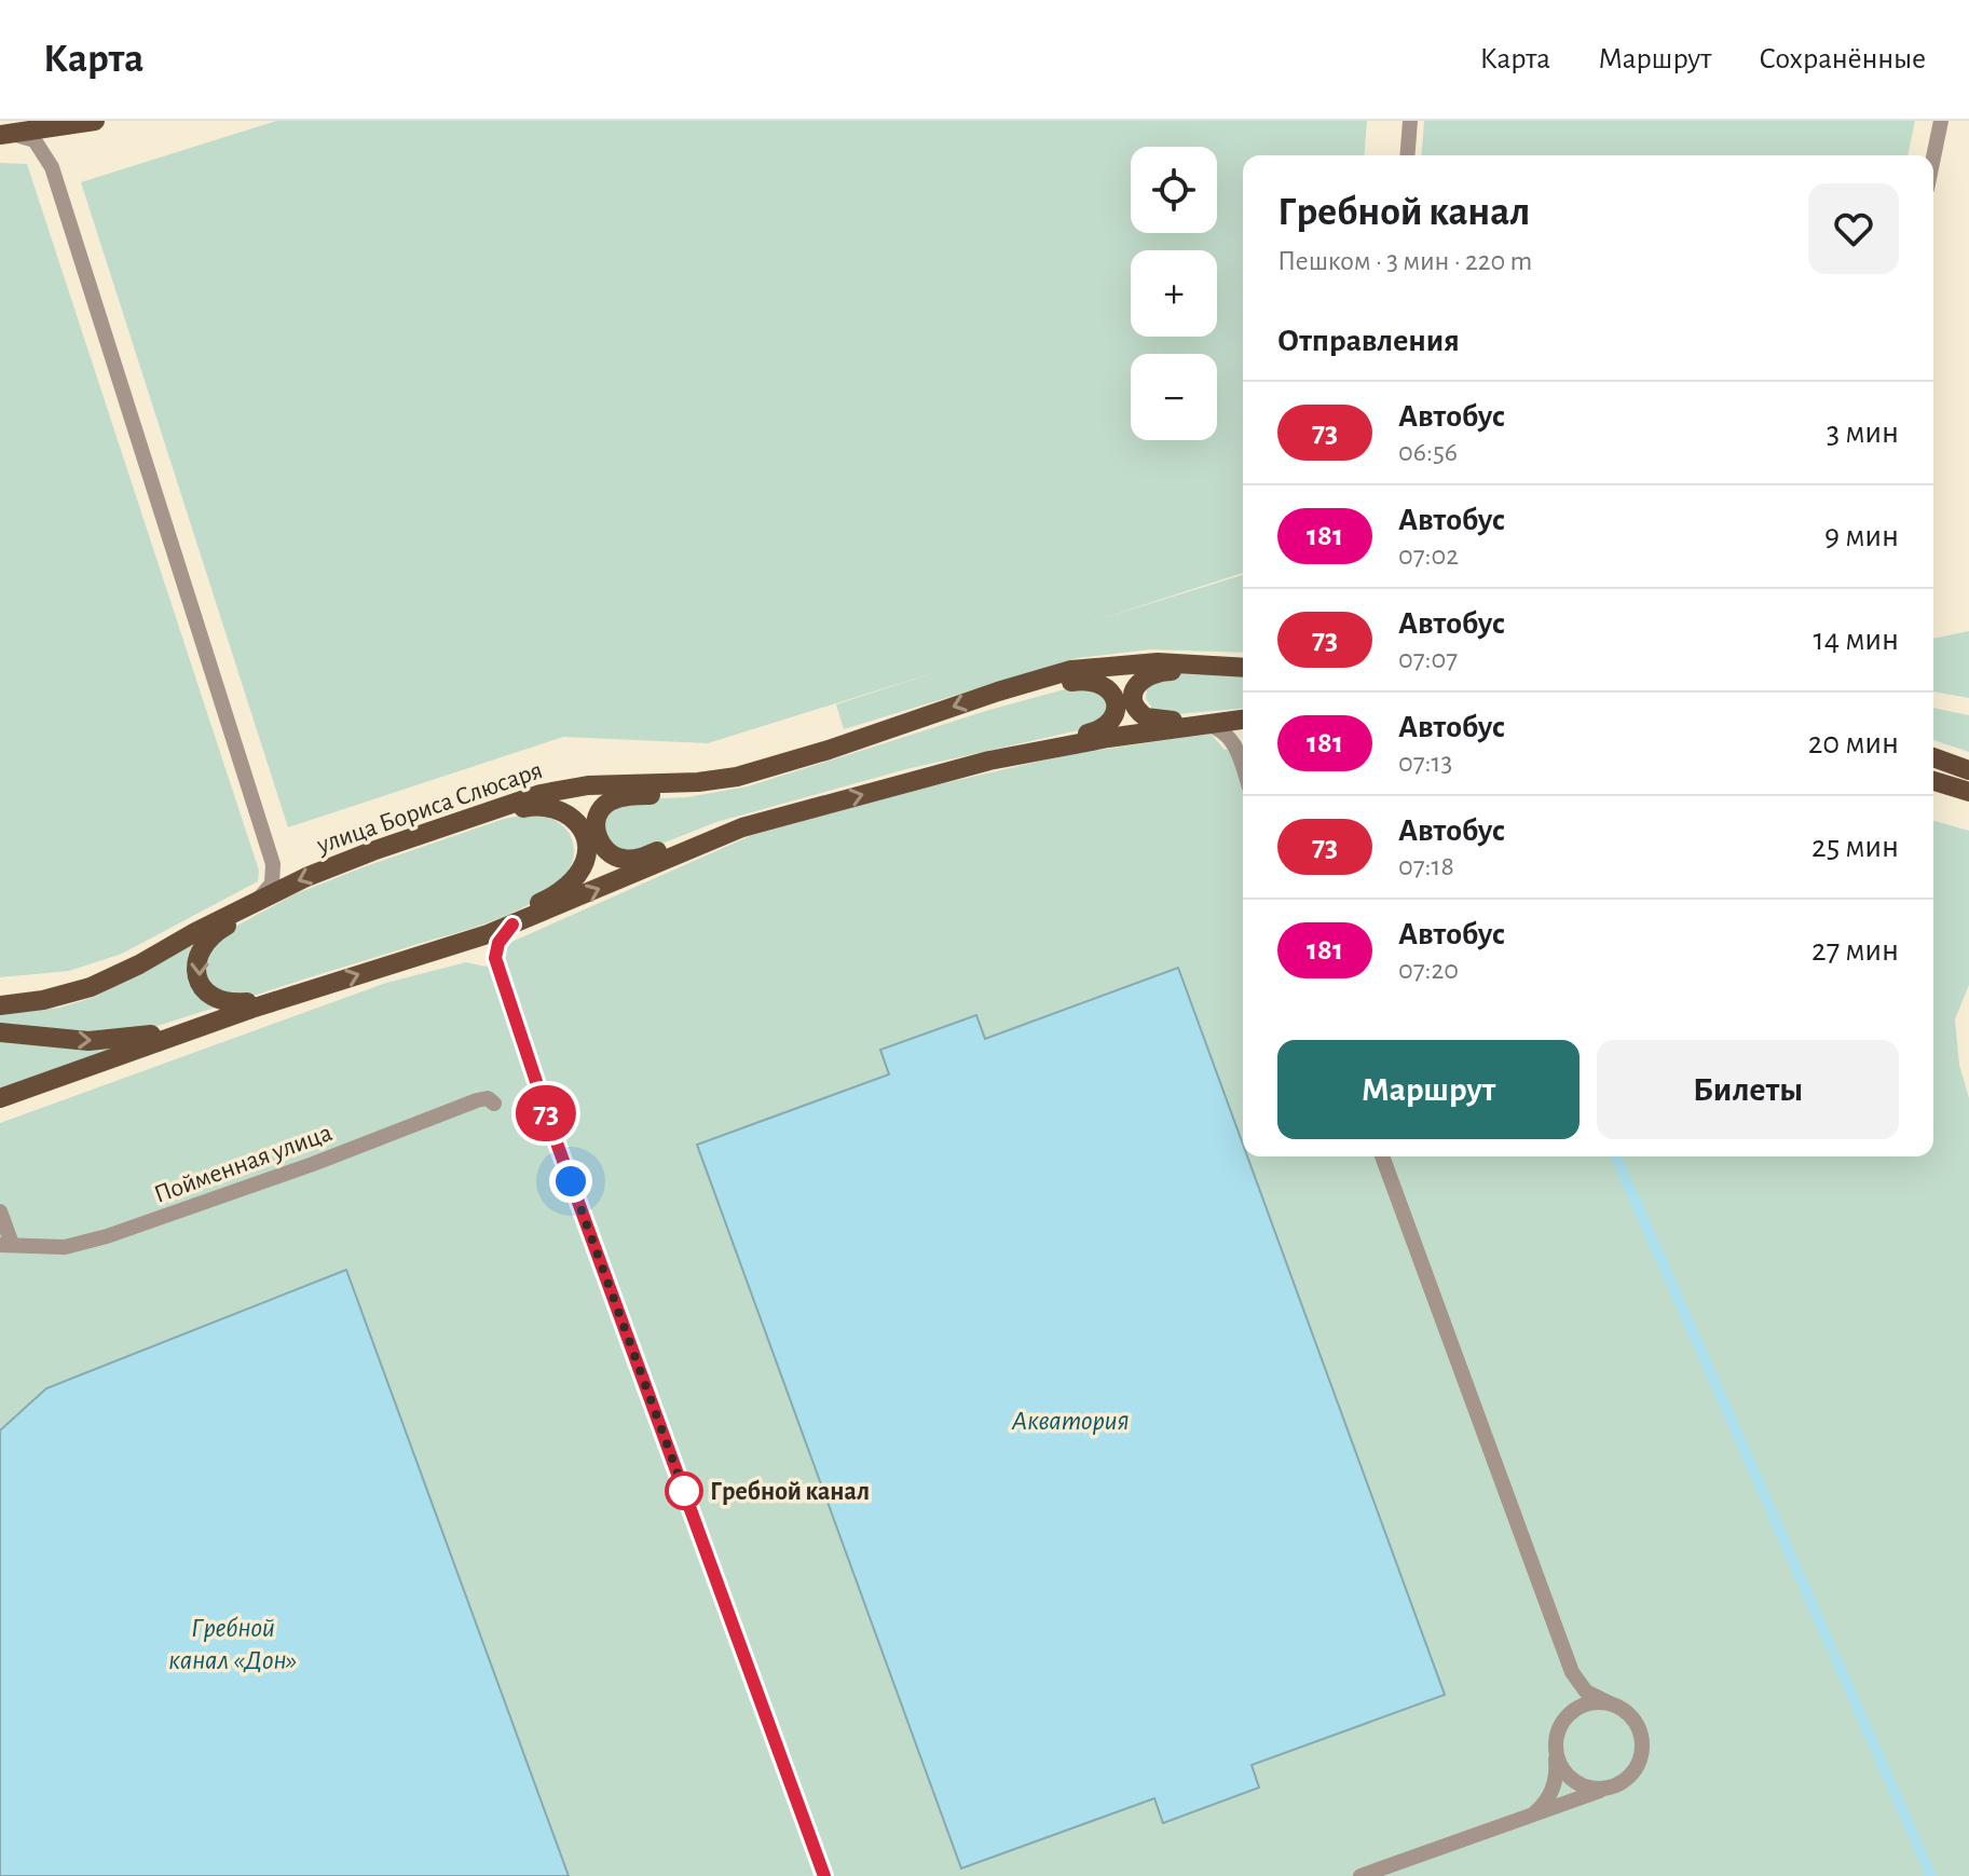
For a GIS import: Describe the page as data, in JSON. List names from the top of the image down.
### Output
{
  "streets": {
    "main road": ["улица Бориса Слюсаря"],
    "street": ["Пойменная улица"]
  },
  "water": ["Акватория", "Гребной канал «Дон»"],
  "places": ["Гребной канал"],
  "lines": ["bus line 73"],
  "page": {
    "header": "Карта",
    "nav": ["Карта", "Маршрут", "Сохранённые"],
    "on_map": "73",
    "map_buttons": ["+", "−"],
    "heading": [
      ["Гребной канал", "Пешком · 3 мин · 220 m"],
      "Отправления"
    ],
    "list": [
      {
        "mark": "73",
        "name": "Автобус",
        "note": "06:56",
        "value": "3 мин"
      },
      {
        "mark": "181",
        "name": "Автобус",
        "note": "07:02",
        "value": "9 мин"
      },
      {
        "mark": "73",
        "name": "Автобус",
        "note": "07:07",
        "value": "14 мин"
      },
      {
        "mark": "181",
        "name": "Автобус",
        "note": "07:13",
        "value": "20 мин"
      },
      {
        "mark": "73",
        "name": "Автобус",
        "note": "07:18",
        "value": "25 мин"
      },
      {
        "mark": "181",
        "name": "Автобус",
        "note": "07:20",
        "value": "27 мин"
      }
    ],
    "buttons": ["Маршрут", "Билеты"]
  }
}
